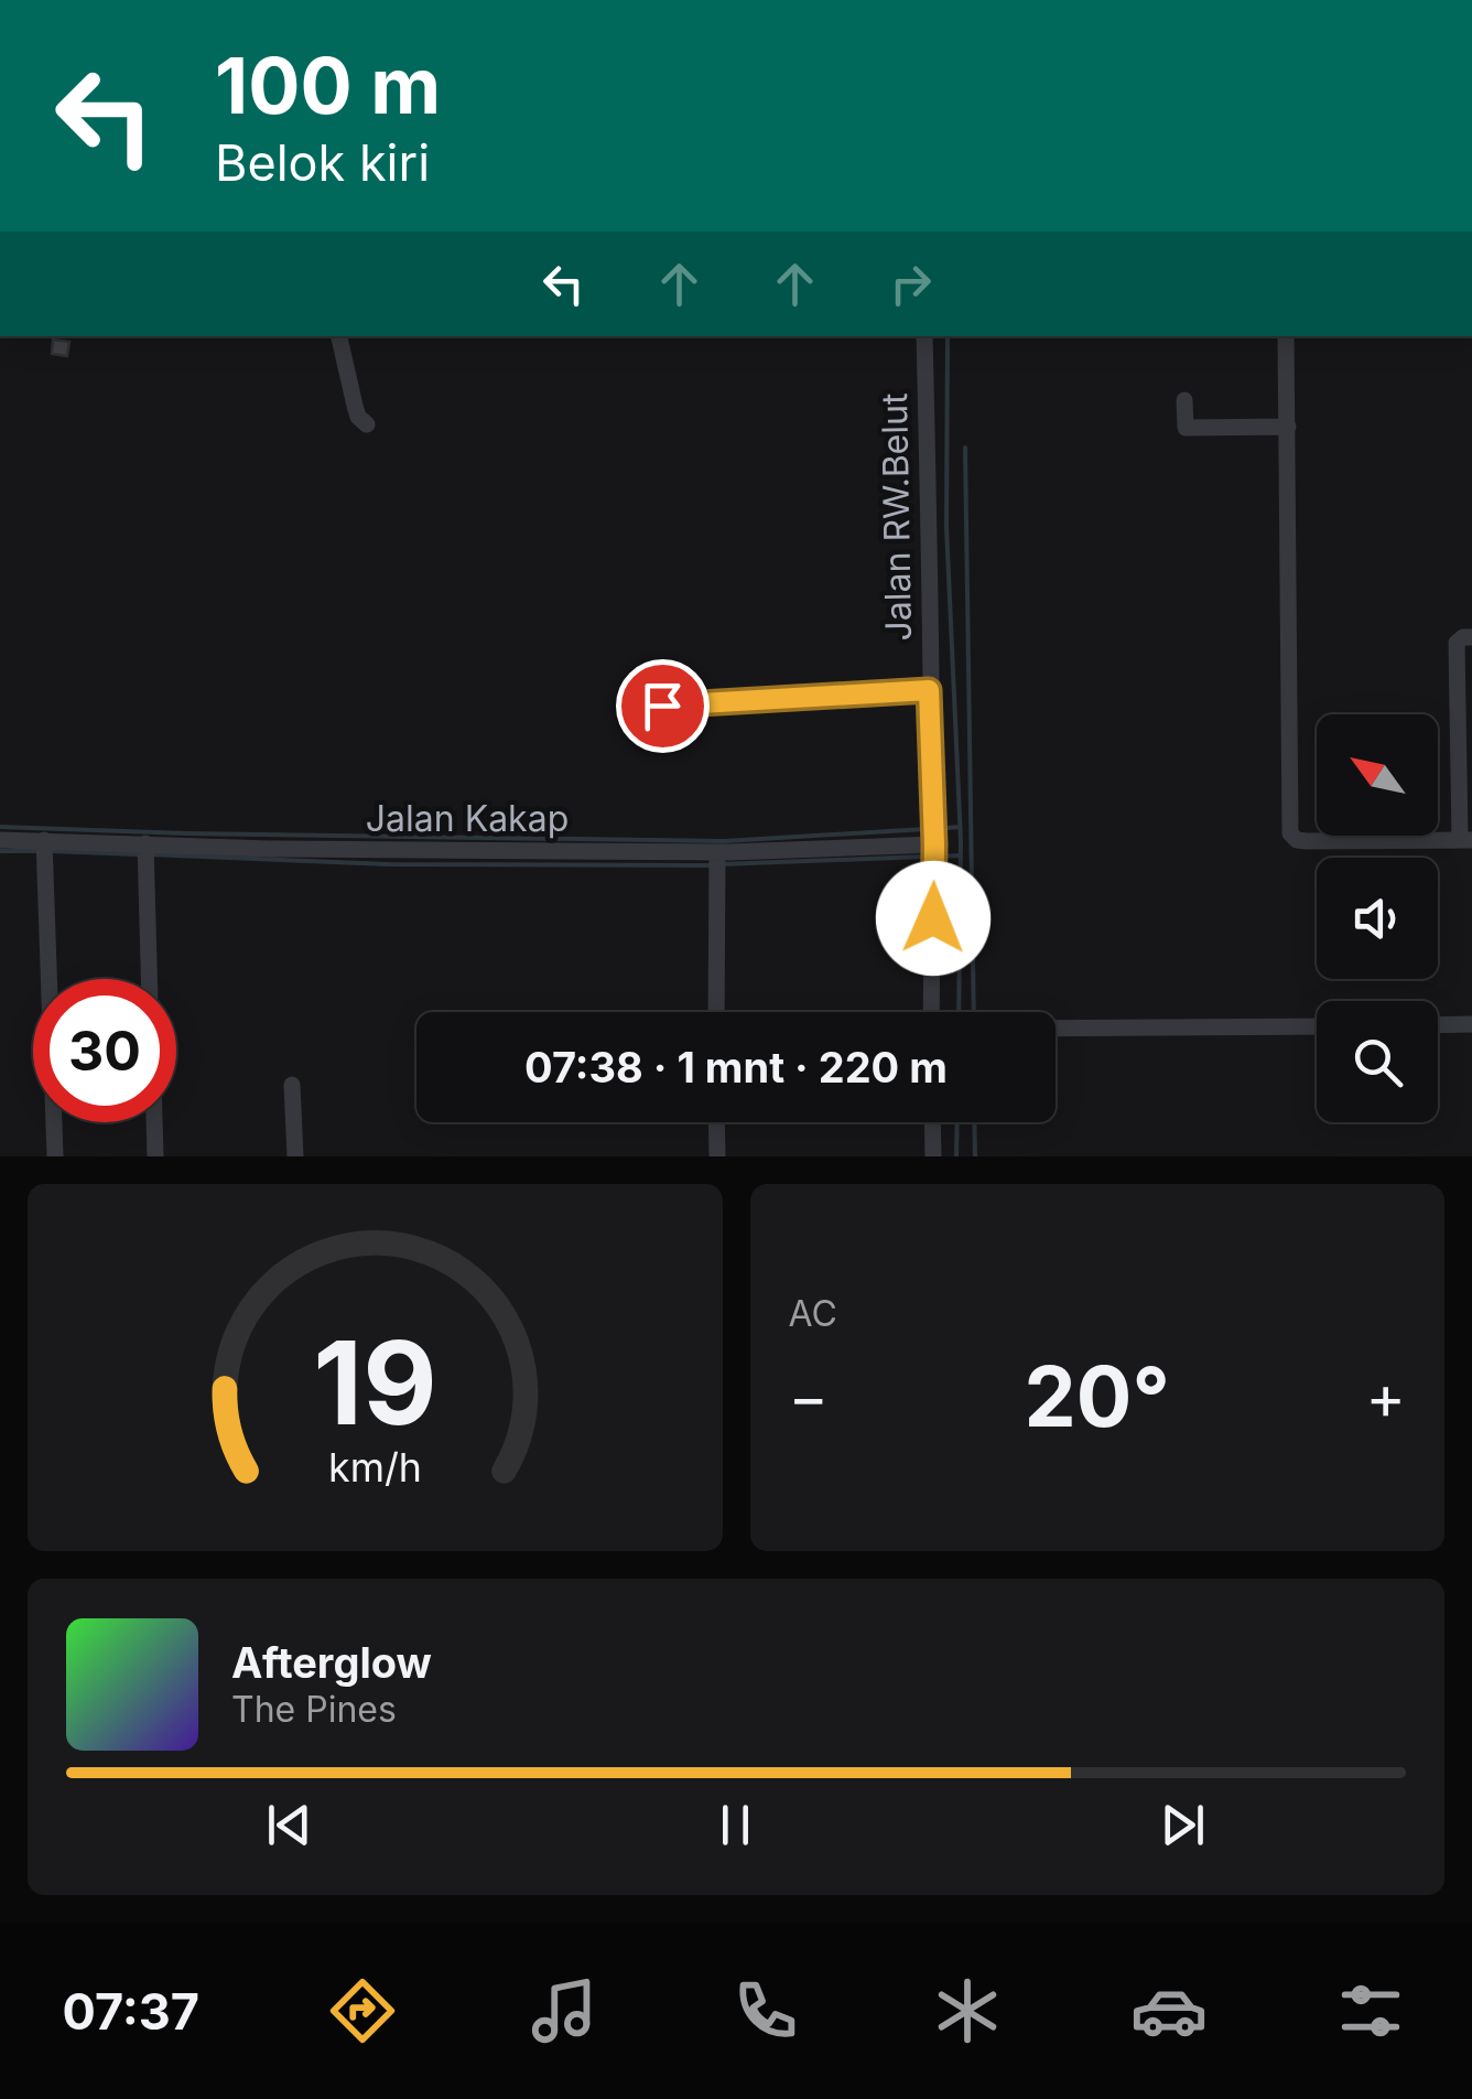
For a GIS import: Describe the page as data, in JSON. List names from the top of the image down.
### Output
{
  "streets": {
    "street": ["Jalan RW.Belut", "Jalan Kakap"]
  },
  "crossings": [
    ["Jalan RW.Belut", "Jalan Kakap"]
  ],
  "north": "top left",
  "page": {
    "turn": ["100 m", "Belok kiri"],
    "limit": "30",
    "trip": "07:38 · 1 mnt · 220 m",
    "tile": "AC",
    "heat": ["−", "20°", "+"],
    "song": ["Afterglow", "The Pines"],
    "tabs": "07:37",
    "gauge": ["19", "km/h"]
  }
}
